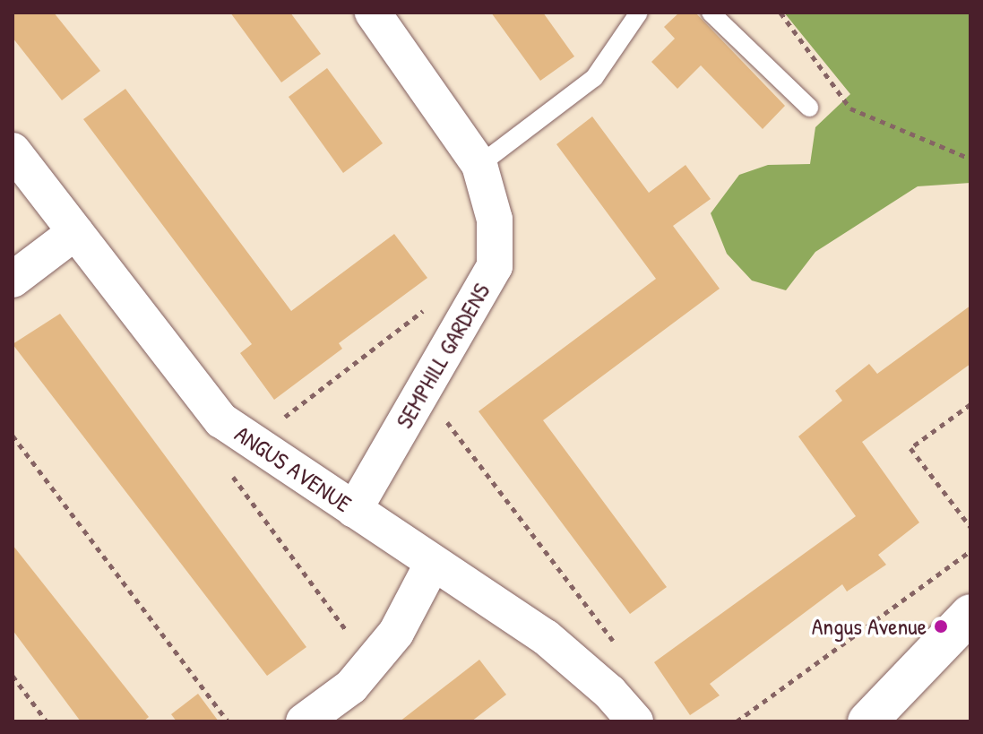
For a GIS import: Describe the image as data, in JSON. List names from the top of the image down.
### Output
{
  "streets": {
    "street": ["SEMPHILL GARDENS", "ANGUS AVENUE"]
  },
  "crossings": [
    ["SEMPHILL GARDENS", "ANGUS AVENUE"]
  ],
  "places": ["Angus Avenue"]
}
